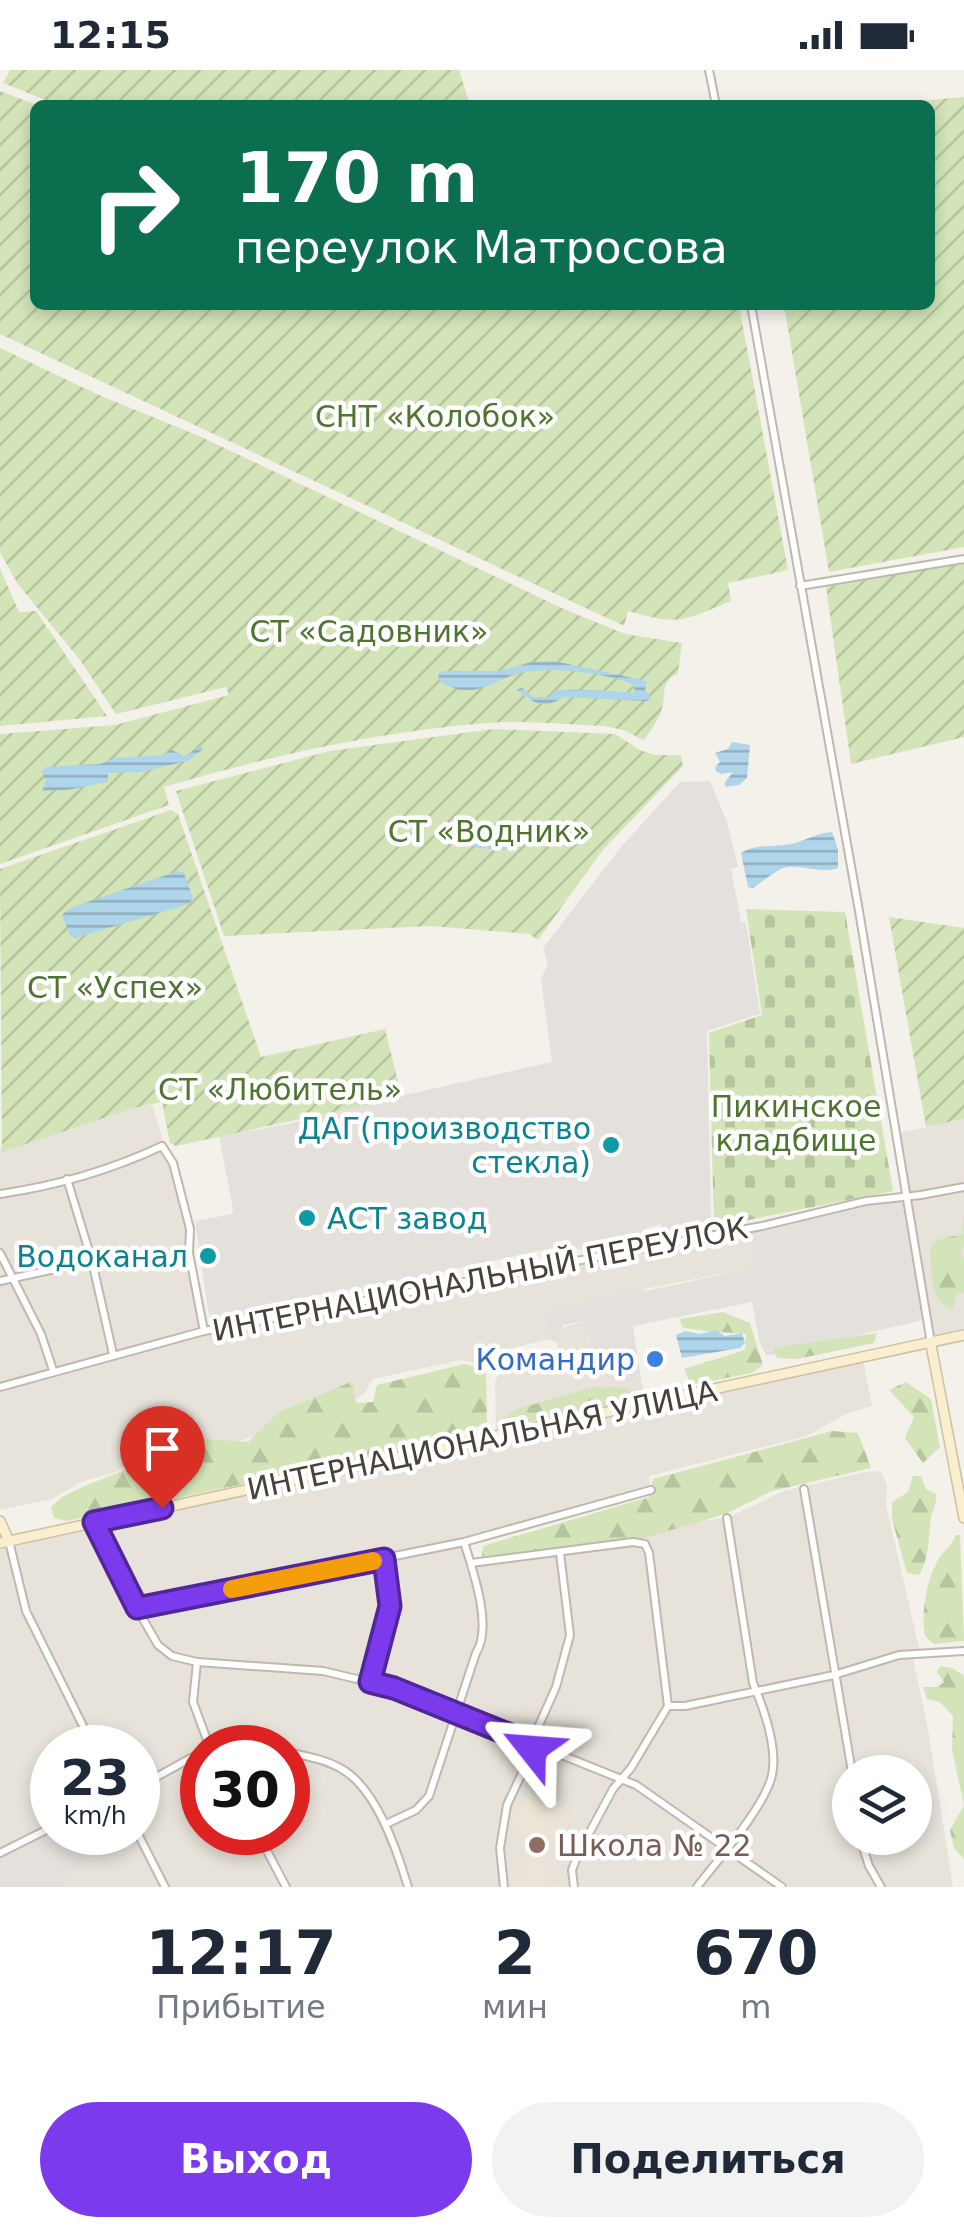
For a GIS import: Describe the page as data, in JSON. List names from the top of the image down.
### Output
{
  "streets": {
    "main road": ["ИНТЕРНАЦИОНАЛЬНАЯ УЛИЦА"],
    "street": ["ИНТЕРНАЦИОНАЛЬНЫЙ ПЕРЕУЛОК"]
  },
  "parks": [
    "СНТ «Колобок»",
    "СТ «Садовник»",
    "СТ «Водник»",
    "СТ «Успех»",
    "СТ «Любитель»",
    "Пикинское кладбище"
  ],
  "places": [
    "ДАГ(производство стекла)",
    "АСТ завод",
    "Водоканал",
    "Командир",
    "Школа № 22"
  ],
  "page": {
    "status": "12:15",
    "turn": ["170 m", "переулок Матросова"],
    "speed": "23 km/h",
    "limit": "30",
    "eta": [
      "12:17",
      "Прибытие",
      "2",
      "мин",
      "670",
      "m"
    ],
    "buttons": ["Выход", "Поделиться"]
  }
}
